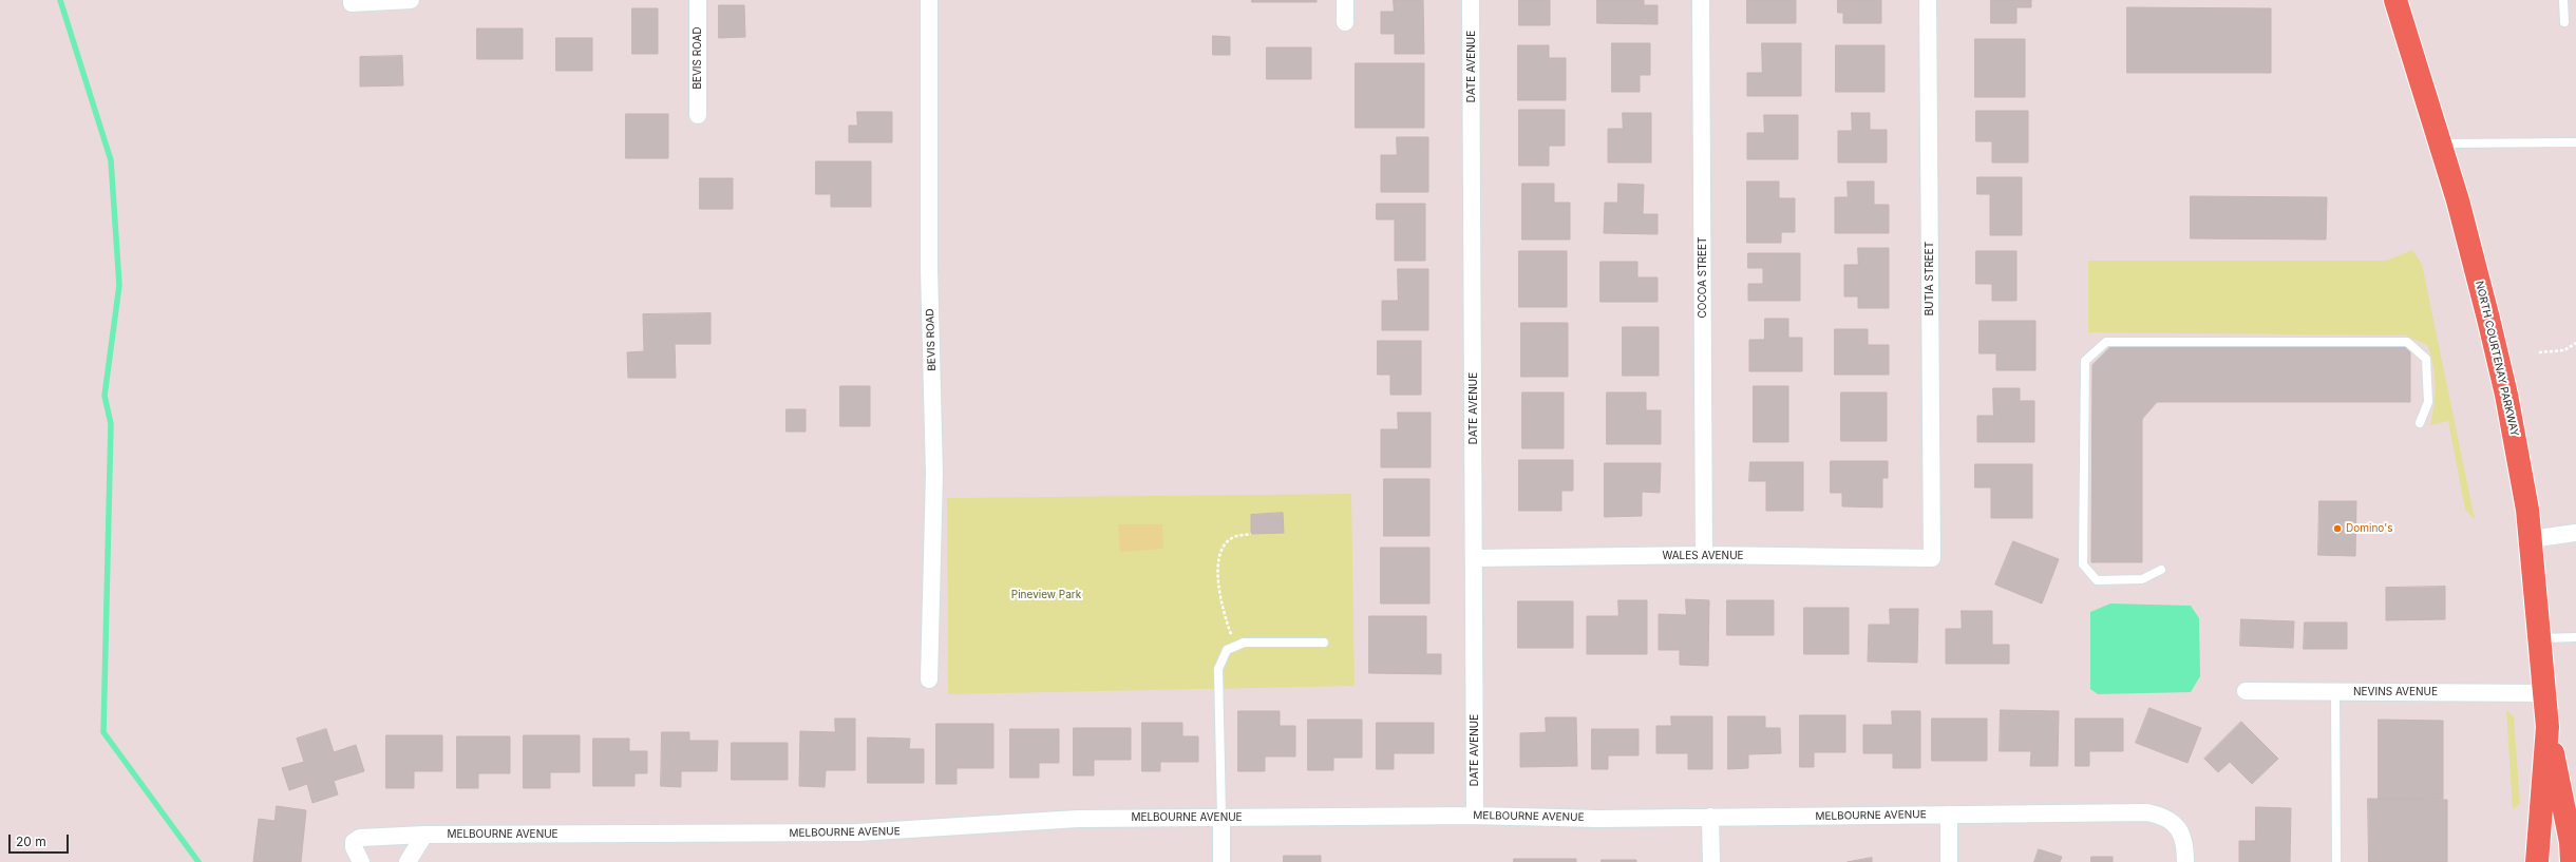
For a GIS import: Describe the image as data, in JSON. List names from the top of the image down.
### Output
{
  "streets": {
    "main road": ["NORTH COURTENAY PARKWAY"],
    "street": [
      "BEVIS ROAD",
      "DATE AVENUE",
      "COCOA STREET",
      "BUTIA STREET",
      "WALES AVENUE",
      "NEVINS AVENUE",
      "MELBOURNE AVENUE"
    ]
  },
  "crossings": [
    ["DATE AVENUE", "WALES AVENUE"],
    ["DATE AVENUE", "MELBOURNE AVENUE"],
    ["COCOA STREET", "WALES AVENUE"],
    ["BUTIA STREET", "WALES AVENUE"],
    ["NORTH COURTENAY PARKWAY", "NEVINS AVENUE"]
  ],
  "parks": ["Pineview Park"],
  "places": ["Domino's"],
  "scale_bar": "20 m"
}
